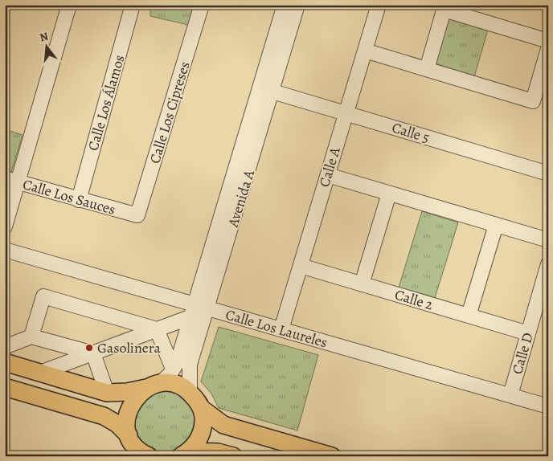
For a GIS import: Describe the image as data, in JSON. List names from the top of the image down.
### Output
{
  "streets": {
    "street": [
      "Calle Los Álamos",
      "Calle Los Cipreses",
      "Calle 5",
      "Calle A",
      "Calle Los Sauces",
      "Avenida A",
      "Calle 2",
      "Calle Los Laureles",
      "Calle D"
    ]
  },
  "crossings": [
    ["Calle Los Álamos", "Calle Los Sauces"],
    ["Calle Los Cipreses", "Calle Los Sauces"],
    ["Calle 5", "Calle A"],
    ["Calle 5", "Avenida A"],
    ["Calle A", "Calle 2"],
    ["Calle A", "Calle Los Laureles"],
    ["Avenida A", "Calle Los Laureles"],
    ["Calle 2", "Calle D"],
    ["Calle Los Laureles", "Calle D"]
  ],
  "places": ["Gasolinera"],
  "north": "top"
}
